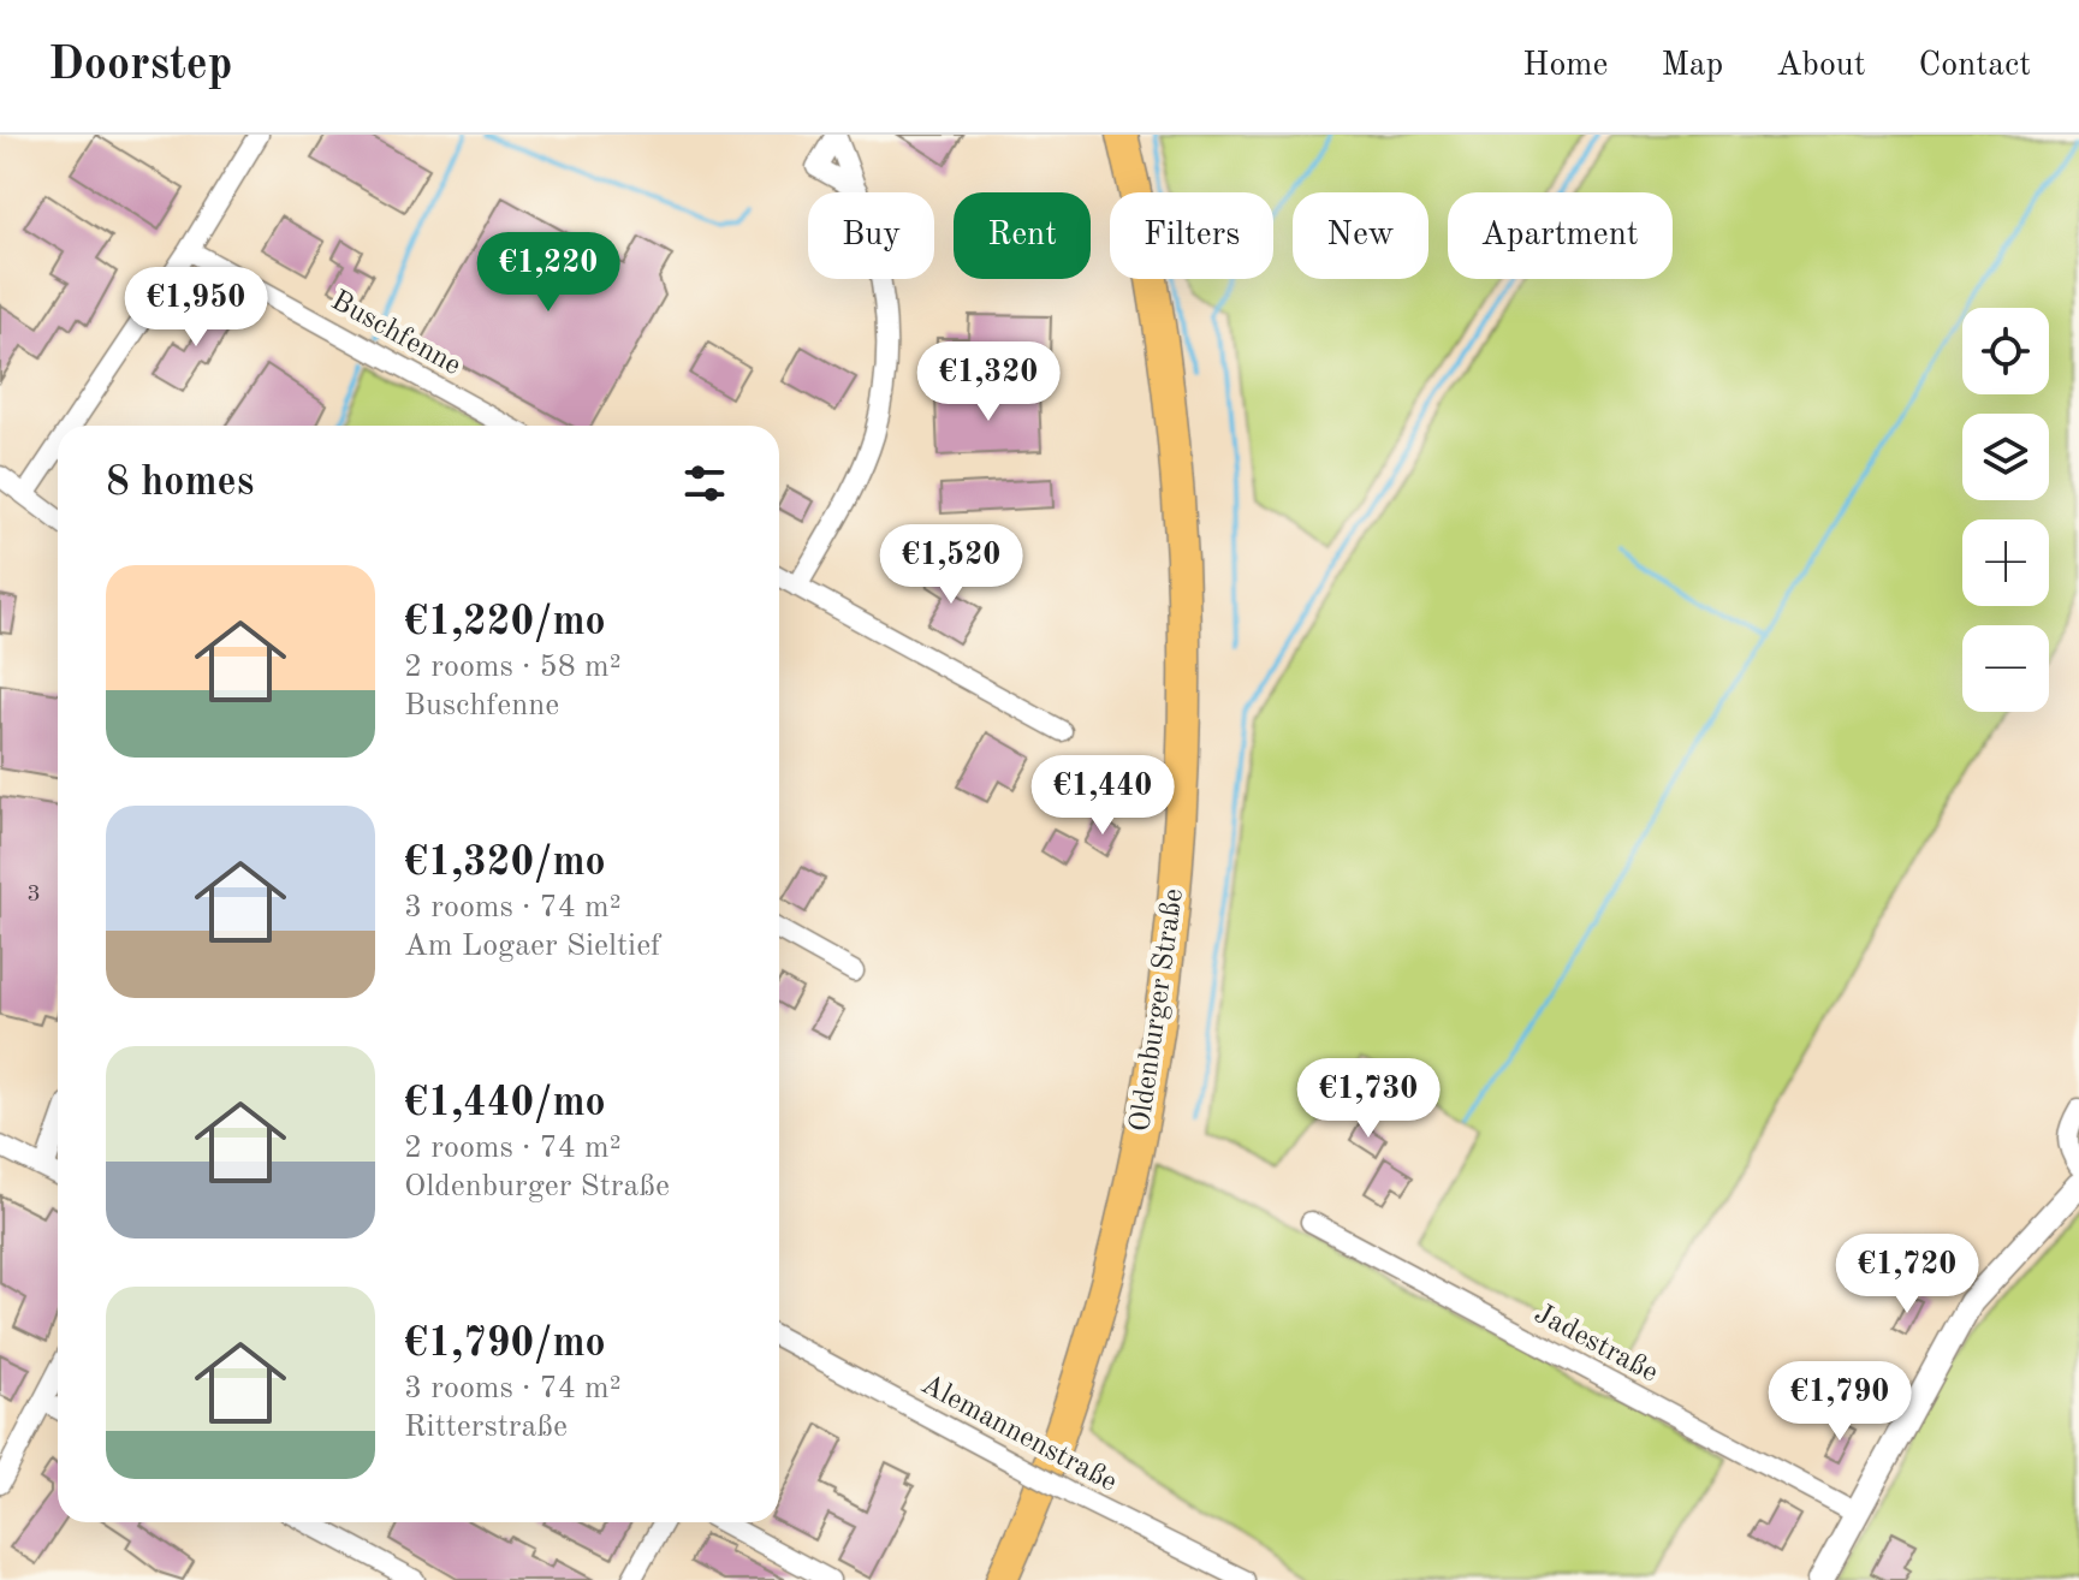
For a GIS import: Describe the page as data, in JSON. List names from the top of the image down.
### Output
{
  "streets": {
    "main road": ["Oldenburger Straße"],
    "street": ["Buschfenne", "Jadestraße", "Alemannenstraße"]
  },
  "house_numbers": ["3"],
  "page": {
    "header": "Doorstep",
    "nav": [
      "Home",
      "Map",
      "About",
      "Contact"
    ],
    "chip": [
      "Buy",
      "Rent",
      "Filters",
      "New",
      "Apartment"
    ],
    "price": [
      "€1,220",
      "€1,950",
      "€1,320",
      "€1,520",
      "€1,440",
      "€1,730",
      "€1,720",
      "€1,790"
    ],
    "map_buttons": ["+", "−"],
    "heading": "8 homes",
    "list": [
      {
        "name": "€1,220/mo",
        "note": "2 rooms · 58 m² · Buschfenne"
      },
      {
        "name": "€1,320/mo",
        "note": "3 rooms · 74 m² · Am Logaer Sieltief"
      },
      {
        "name": "€1,440/mo",
        "note": "2 rooms · 74 m² · Oldenburger Straße"
      },
      {
        "name": "€1,790/mo",
        "note": "3 rooms · 74 m² · Ritterstraße"
      }
    ]
  }
}
